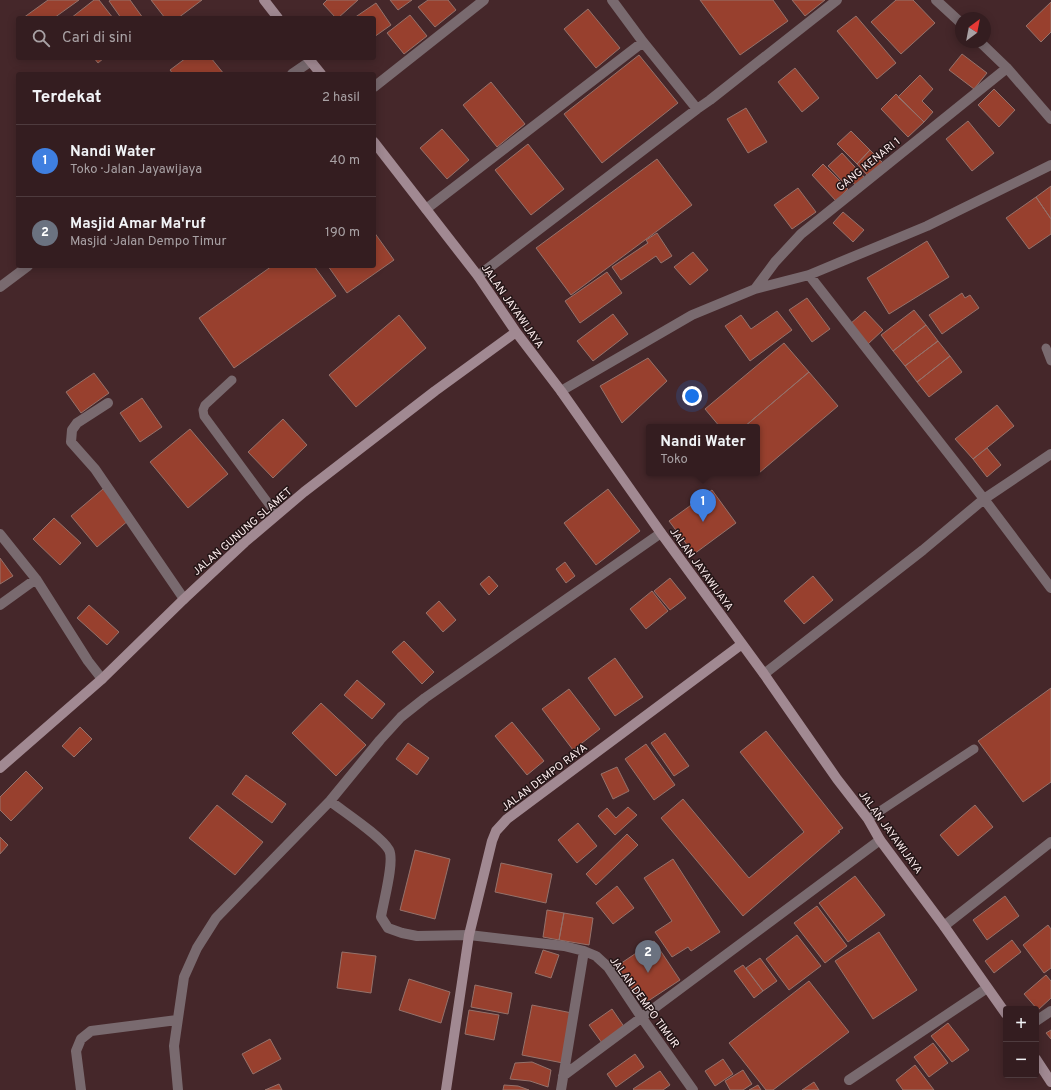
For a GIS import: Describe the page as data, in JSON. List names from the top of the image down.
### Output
{
  "streets": {
    "street": [
      "GANG KENARI 1",
      "JALAN JAYAWIJAYA",
      "JALAN GUNUNG SLAMET",
      "JALAN DEMPO RAYA",
      "JALAN DEMPO TIMUR"
    ]
  },
  "crossings": [
    ["JALAN JAYAWIJAYA", "JALAN GUNUNG SLAMET"],
    ["JALAN JAYAWIJAYA", "JALAN DEMPO RAYA"],
    ["JALAN DEMPO RAYA", "JALAN DEMPO TIMUR"]
  ],
  "north": "top right",
  "page": {
    "search": "Cari di sini",
    "heading": ["Terdekat", "2 hasil"],
    "list": [
      {
        "mark": "1",
        "name": "Nandi Water",
        "note": "Toko · Jalan Jayawijaya",
        "value": "40 m"
      },
      {
        "mark": "2",
        "name": "Masjid Amar Ma'ruf",
        "note": "Masjid · Jalan Dempo Timur",
        "value": "190 m"
      }
    ],
    "popup": ["Nandi Water", "Toko"],
    "pins": ["1", "2"],
    "map_buttons": ["+", "−"]
  }
}
